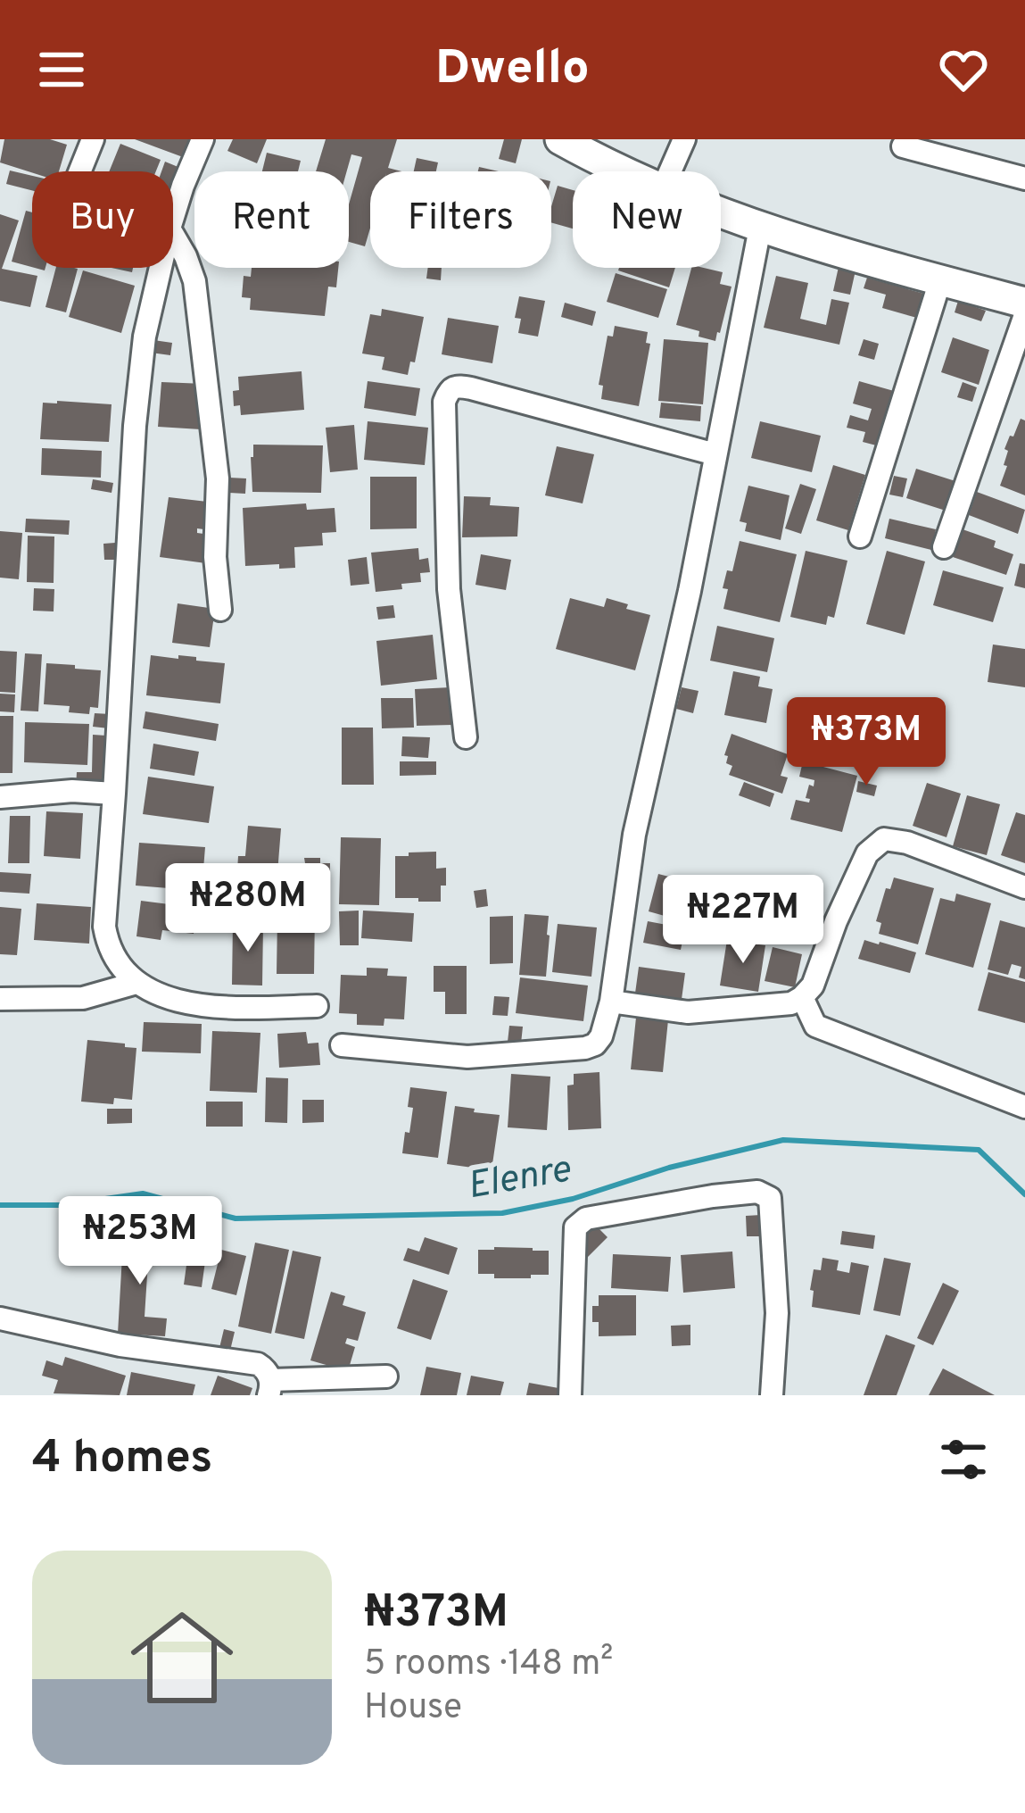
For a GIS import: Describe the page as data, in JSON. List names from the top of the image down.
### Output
{
  "water": ["Elenre"],
  "page": {
    "header": "Dwello",
    "chip": [
      "Buy",
      "Rent",
      "Filters",
      "New"
    ],
    "price": [
      "₦373M",
      "₦280M",
      "₦227M",
      "₦253M"
    ],
    "heading": "4 homes",
    "list": [
      {
        "name": "₦373M",
        "note": "5 rooms · 148 m² · House"
      }
    ]
  }
}
